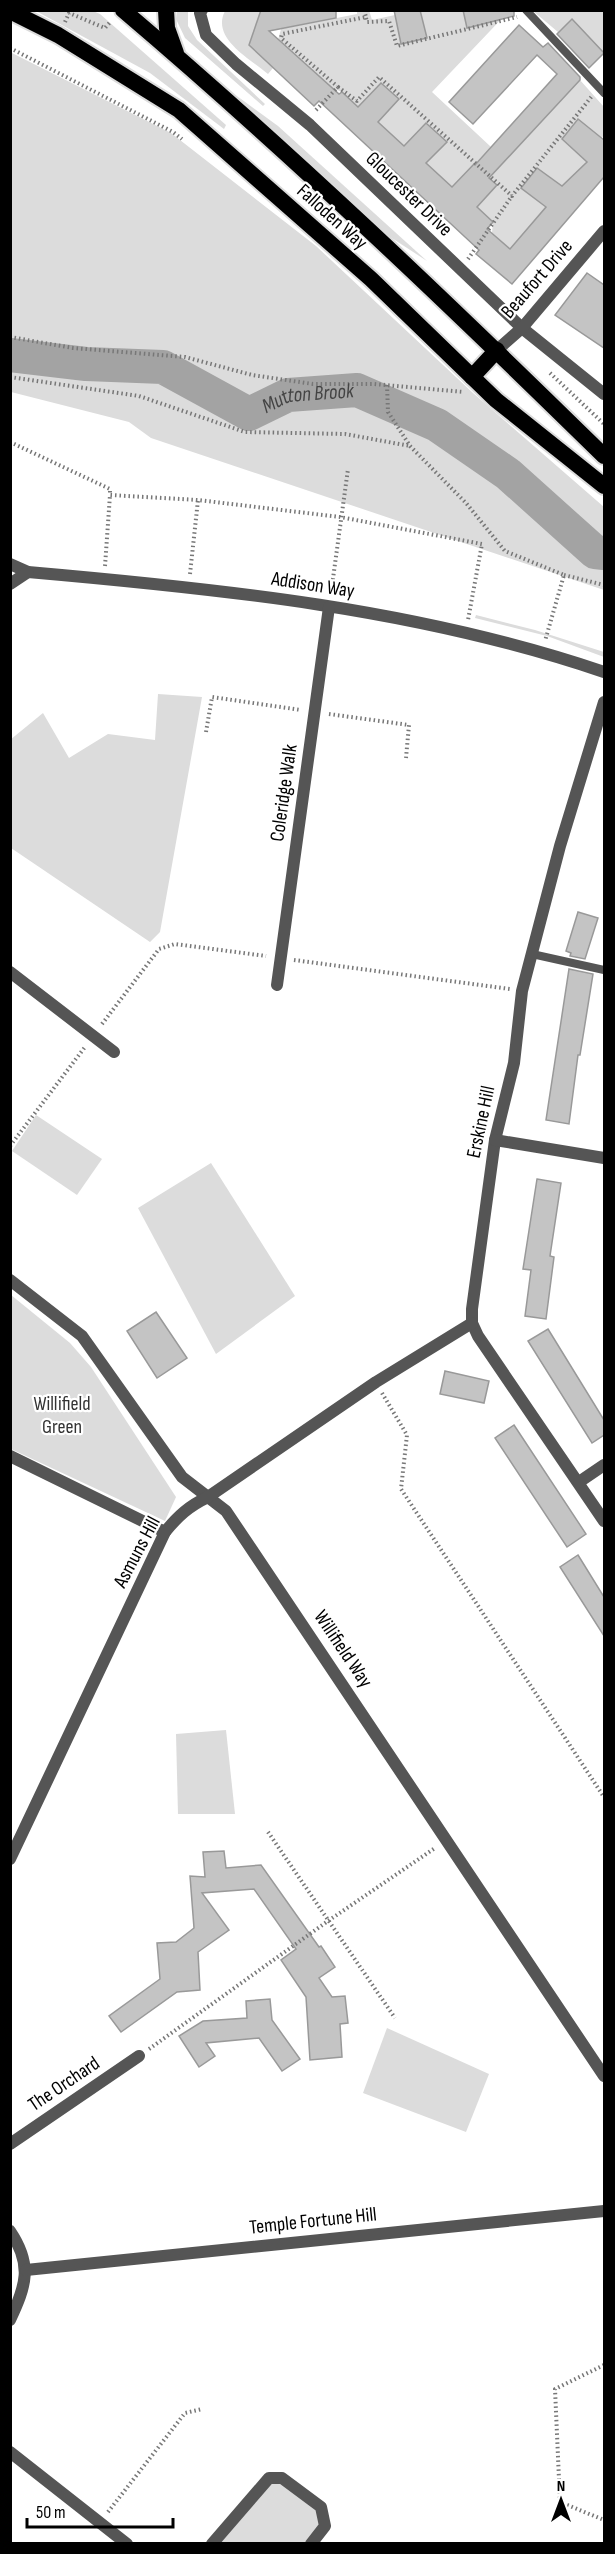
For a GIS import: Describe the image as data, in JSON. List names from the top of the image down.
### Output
{
  "streets": {
    "highway": ["Falloden Way"],
    "street": [
      "Gloucester Drive",
      "Beaufort Drive",
      "Addison Way",
      "Coleridge Walk",
      "Erskine Hill",
      "Asmuns Hill",
      "Willifield Way",
      "The Orchard",
      "Temple Fortune Hill"
    ]
  },
  "crossings": [
    ["Gloucester Drive", "Beaufort Drive"],
    ["Falloden Way", "Beaufort Drive"],
    ["Addison Way", "Coleridge Walk"],
    ["Erskine Hill", "Asmuns Hill"],
    ["Asmuns Hill", "Willifield Way"]
  ],
  "water": ["Mutton Brook"],
  "parks": ["Willifield Green"],
  "scale_bar": "50 m",
  "north": "top"
}
